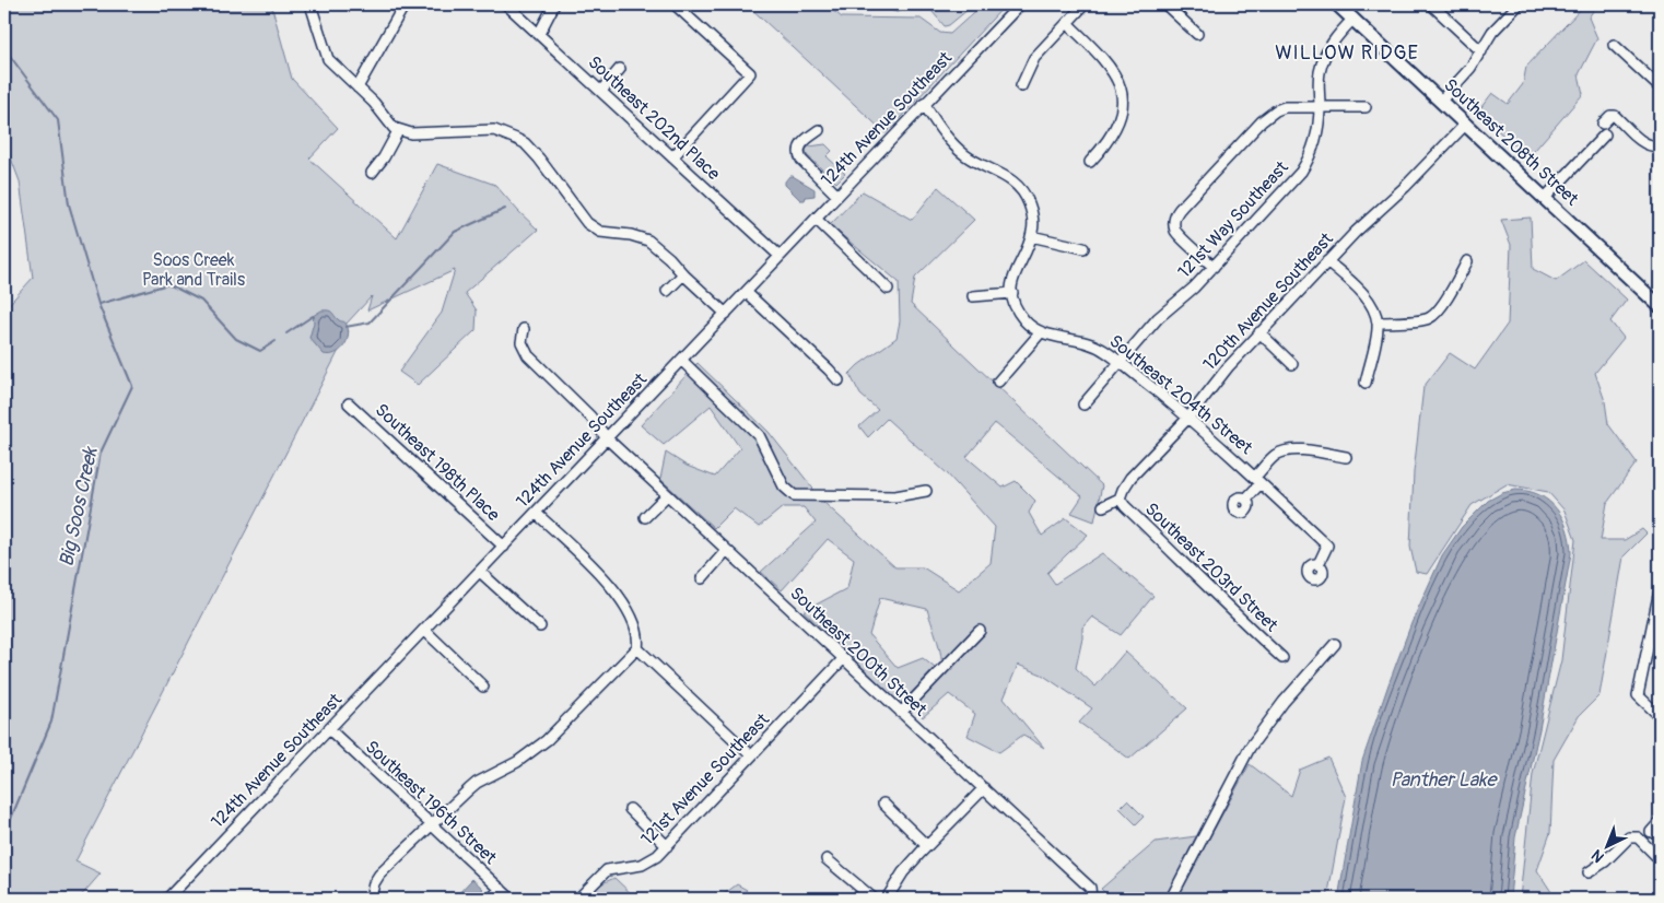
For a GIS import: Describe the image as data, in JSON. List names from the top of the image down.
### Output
{
  "streets": {
    "main road": ["Southeast 208th Street"],
    "street": [
      "Southeast 202nd Place",
      "124th Avenue Southeast",
      "121st Way Southeast",
      "120th Avenue Southeast",
      "Southeast 204th Street",
      "Southeast 198th Place",
      "Southeast 203rd Street",
      "Southeast 200th Street",
      "121st Avenue Southeast",
      "Southeast 196th Street"
    ]
  },
  "crossings": [
    ["Southeast 202nd Place", "124th Avenue Southeast"],
    ["124th Avenue Southeast", "Southeast 198th Place"],
    ["124th Avenue Southeast", "Southeast 200th Street"],
    ["124th Avenue Southeast", "Southeast 196th Street"],
    ["Southeast 208th Street", "121st Way Southeast"],
    ["Southeast 208th Street", "120th Avenue Southeast"],
    ["121st Way Southeast", "Southeast 204th Street"],
    ["120th Avenue Southeast", "Southeast 204th Street"],
    ["120th Avenue Southeast", "Southeast 203rd Street"],
    ["Southeast 200th Street", "121st Avenue Southeast"]
  ],
  "districts": ["WILLOW RIDGE"],
  "water": ["Big Soos Creek", "Panther Lake"],
  "parks": ["Soos Creek Park and Trails"],
  "north": "bottom left"
}
